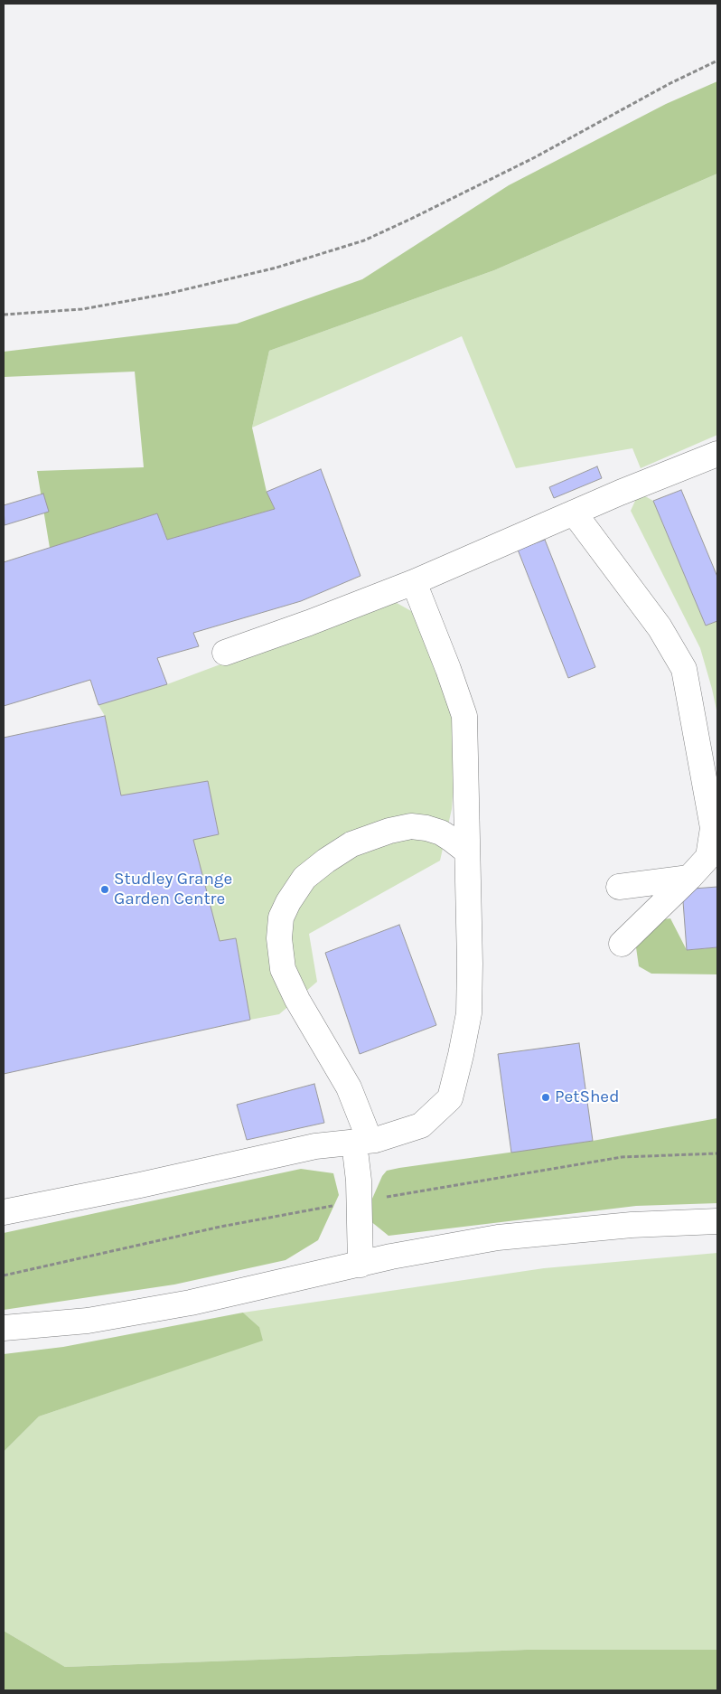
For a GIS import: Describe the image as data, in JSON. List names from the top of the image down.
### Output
{
  "places": ["Studley Grange Garden Centre", "PetShed"]
}
